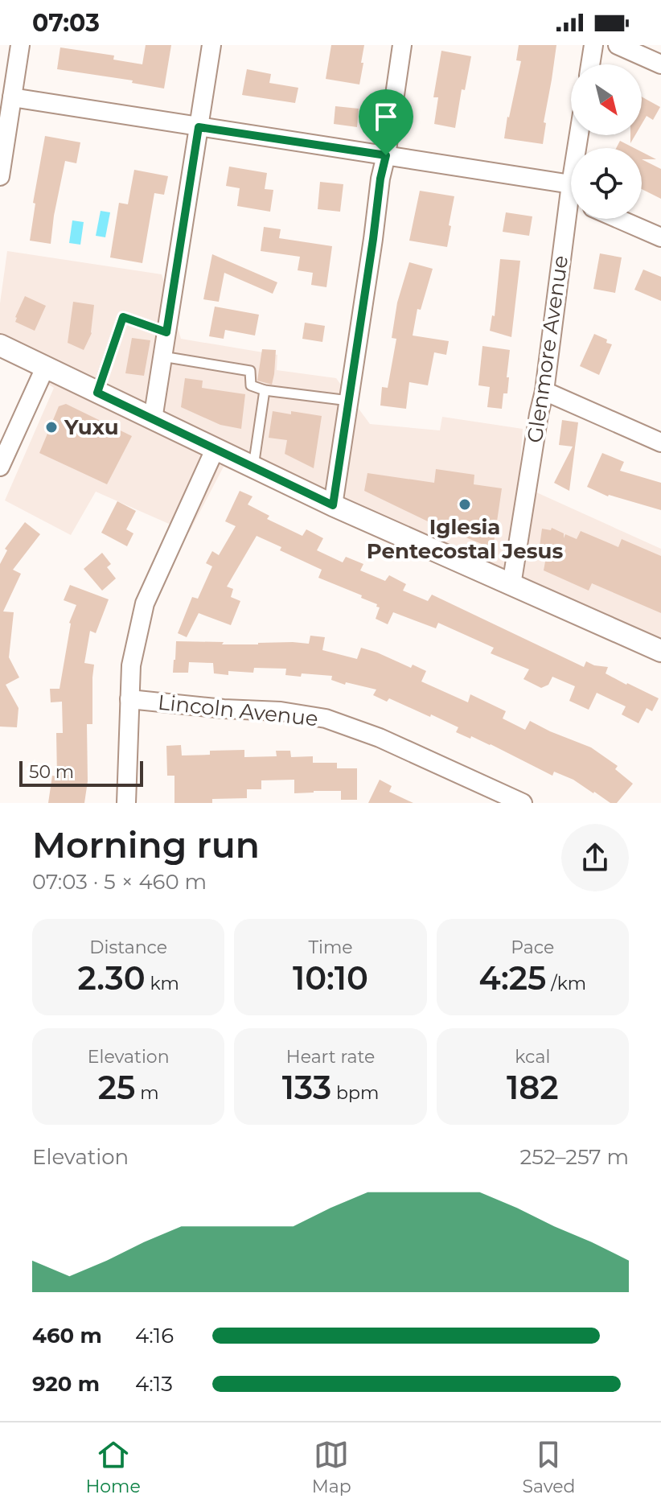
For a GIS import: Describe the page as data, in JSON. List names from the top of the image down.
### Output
{
  "streets": {
    "street": ["Glenmore Avenue", "Lincoln Avenue"]
  },
  "places": ["Yuxu", "Iglesia Pentecostal Jesus"],
  "scale_bar": "50 m",
  "north": "bottom right",
  "page": {
    "status": "07:03",
    "scale": "50 m",
    "heading": ["Morning run", "07:03 · 5 × 460 m"],
    "stats": [
      ["Distance", "2.30 km"],
      ["Time", "10:10"],
      ["Pace", "4:25 /km"],
      ["Elevation", "25 m"],
      ["Heart rate", "133 bpm"],
      ["kcal", "182"]
    ],
    "chart": ["Elevation", "252–257 m"],
    "list": [
      {
        "name": "460 m",
        "note": "4:16"
      },
      {
        "name": "920 m",
        "note": "4:13"
      }
    ],
    "tabs": ["Home", "Map", "Saved"]
  }
}
